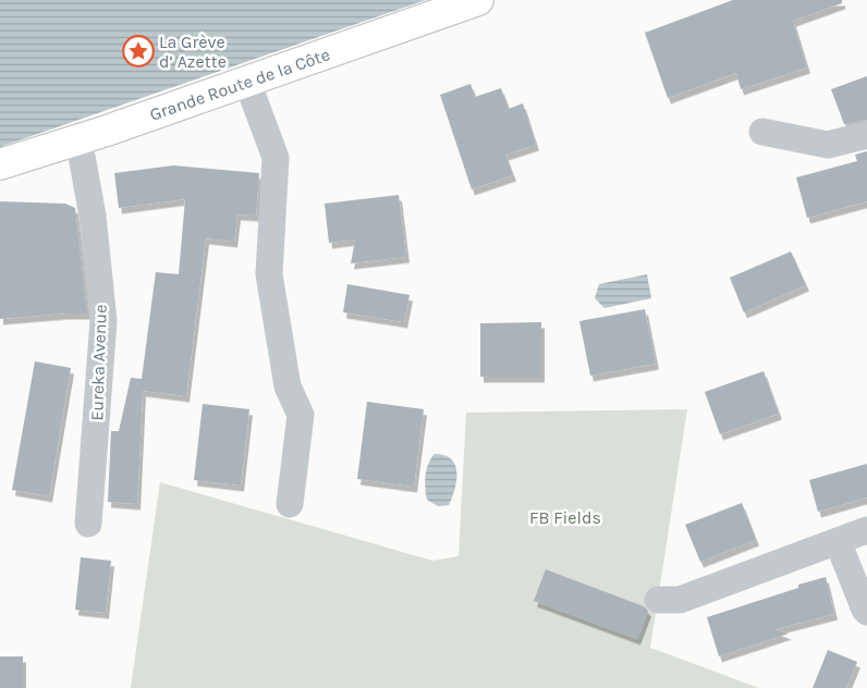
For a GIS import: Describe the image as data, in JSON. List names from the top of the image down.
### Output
{
  "streets": {
    "main road": ["Grande Route de la Côte"],
    "street": ["Eureka Avenue"]
  },
  "crossings": [
    ["Grande Route de la Côte", "Eureka Avenue"]
  ],
  "parks": ["FB Fields"],
  "places": {
    "place": ["La Grève d’ Azette"]
  }
}
